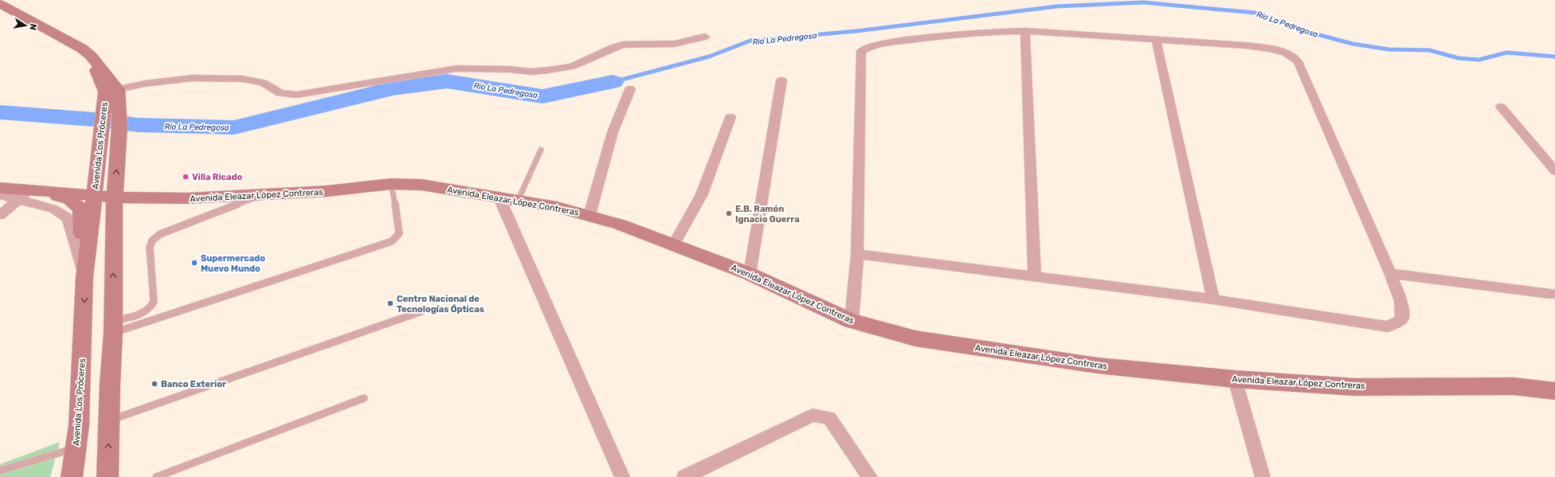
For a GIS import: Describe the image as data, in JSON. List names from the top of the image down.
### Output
{
  "streets": {
    "main road": ["Avenida Los Próceres", "Avenida Eleazar López Contreras"]
  },
  "crossings": [
    ["Avenida Los Próceres", "Avenida Eleazar López Contreras"]
  ],
  "water": ["Río La Pedregosa"],
  "places": [
    "Villa Ricado",
    "E.B. Ramón Ignacio Guerra",
    "Supermercado Muevo Mundo",
    "Centro Nacional de Tecnologías Ópticas",
    "Banco Exterior"
  ],
  "north": "right"
}
